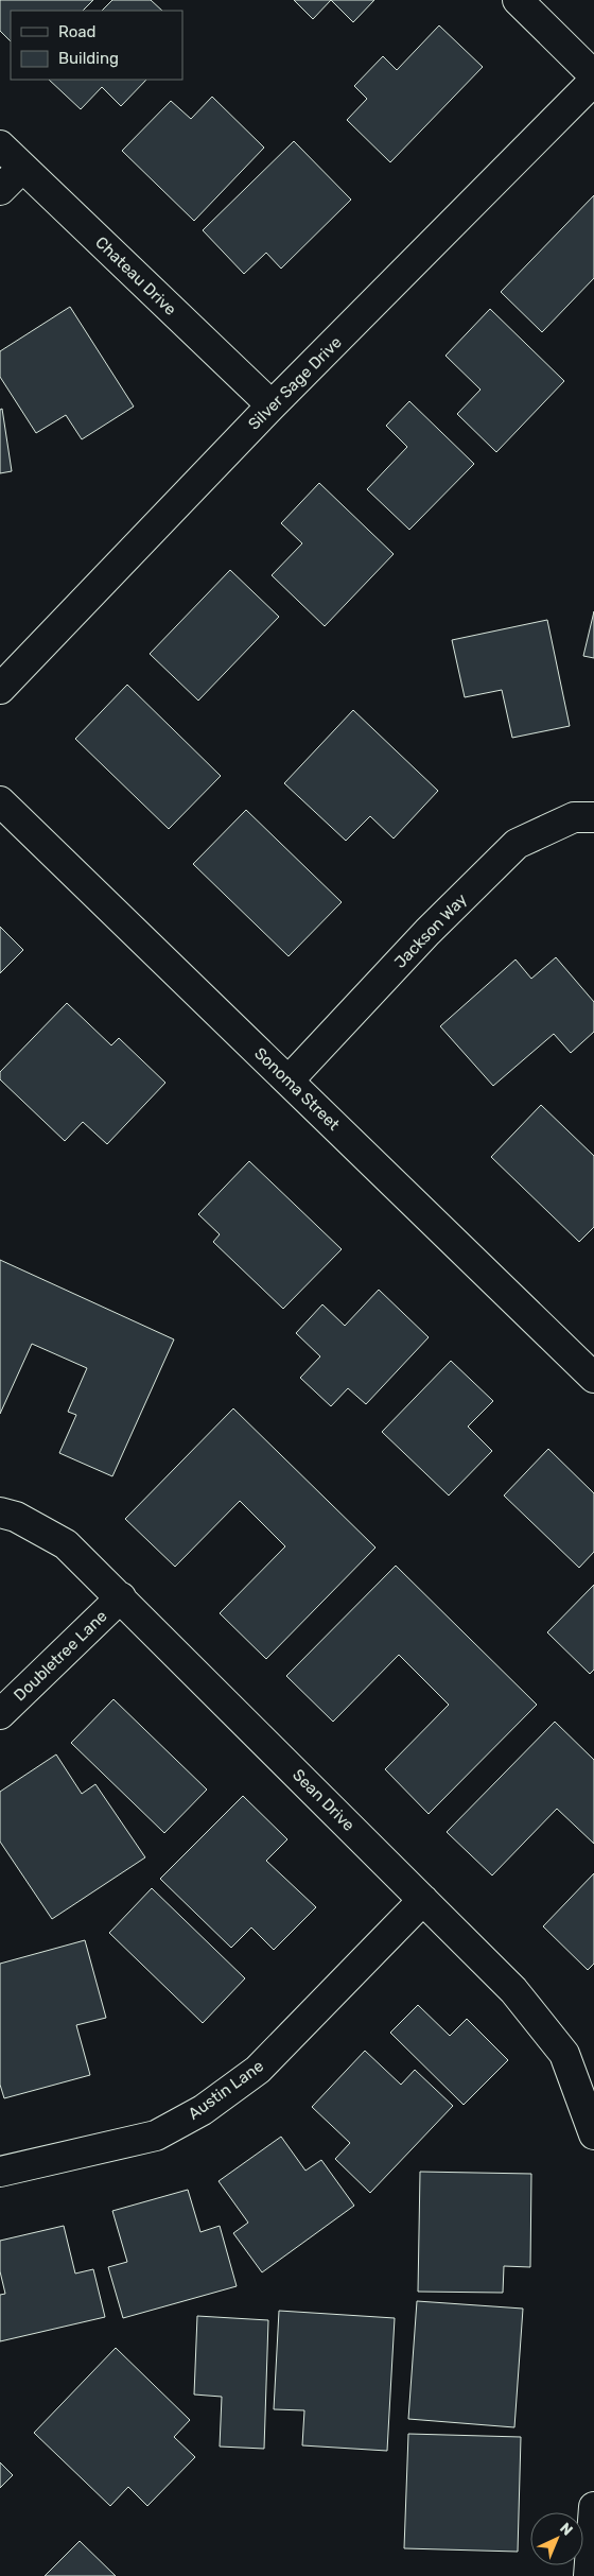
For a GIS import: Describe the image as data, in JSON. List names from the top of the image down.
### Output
{
  "streets": {
    "street": [
      "Chateau Drive",
      "Silver Sage Drive",
      "Jackson Way",
      "Sonoma Street",
      "Doubletree Lane",
      "Sean Drive",
      "Austin Lane"
    ]
  },
  "crossings": [
    ["Chateau Drive", "Silver Sage Drive"],
    ["Jackson Way", "Sonoma Street"],
    ["Doubletree Lane", "Sean Drive"],
    ["Sean Drive", "Austin Lane"]
  ],
  "legend": ["Road", "Building"],
  "north": "top right"
}
